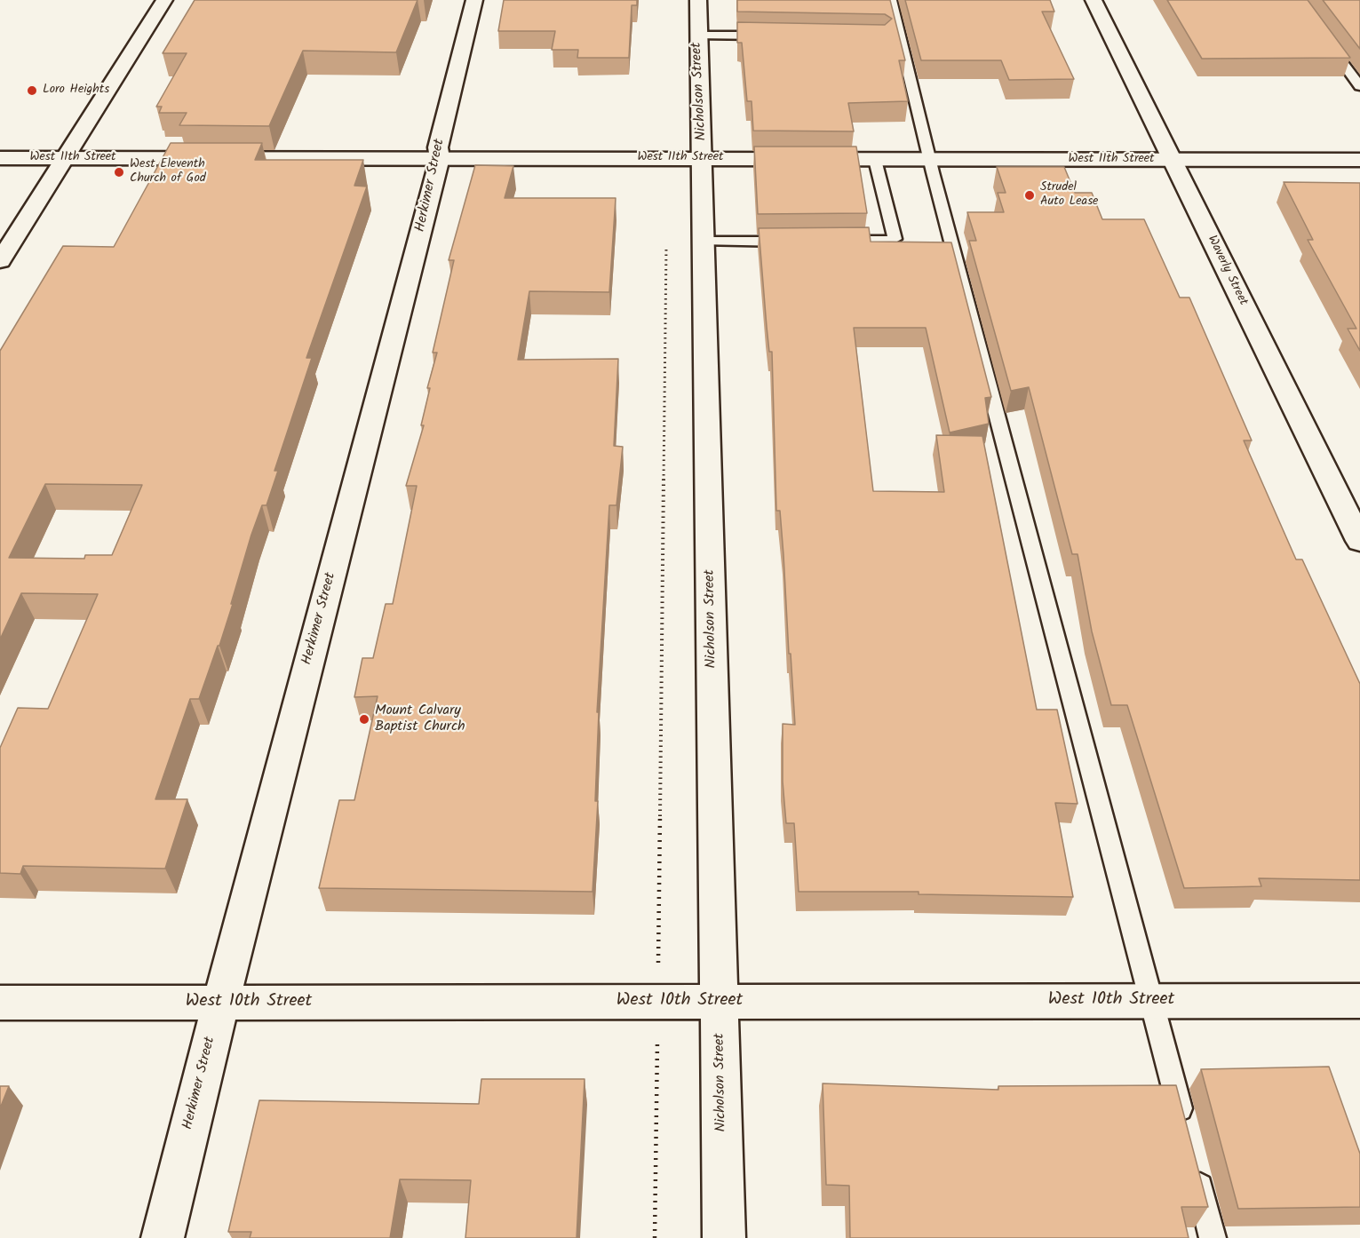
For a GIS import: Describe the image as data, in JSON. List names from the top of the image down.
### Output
{
  "streets": {
    "street": [
      "Nicholson Street",
      "West 11th Street",
      "Herkimer Street",
      "Waverly Street",
      "West 10th Street"
    ]
  },
  "crossings": [
    ["Nicholson Street", "West 11th Street"],
    ["Nicholson Street", "West 10th Street"],
    ["West 11th Street", "Herkimer Street"],
    ["West 11th Street", "Waverly Street"],
    ["Herkimer Street", "West 10th Street"]
  ],
  "places": [
    "Loro Heights",
    "West Eleventh Church of God",
    "Strudel Auto Lease",
    "Mount Calvary Baptist Church"
  ]
}
